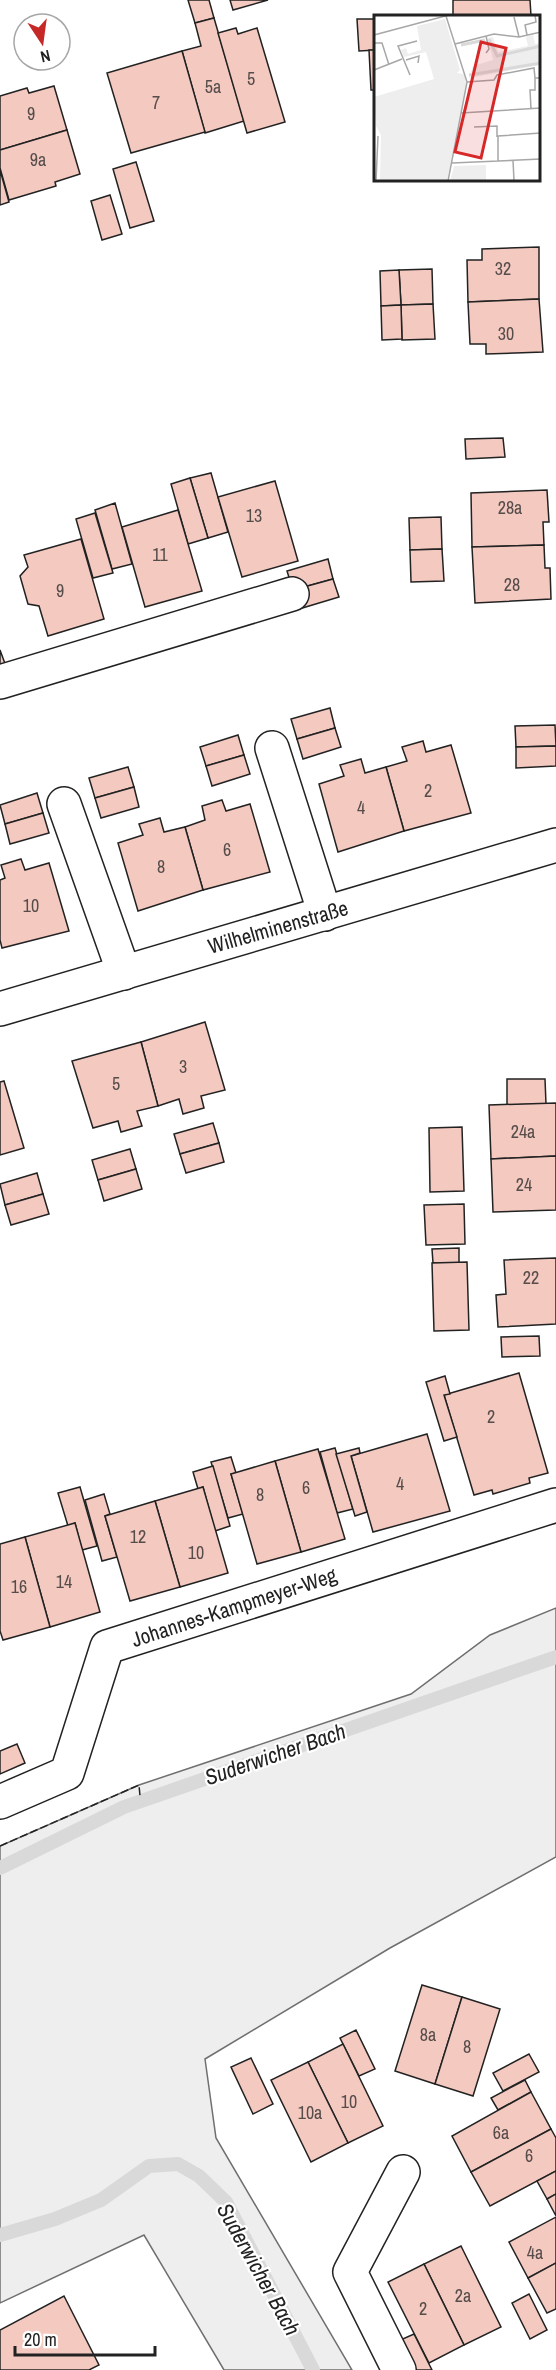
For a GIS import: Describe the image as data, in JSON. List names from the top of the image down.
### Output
{
  "streets": {
    "street": ["Wilhelminenstraße", "Johannes-Kampmeyer-Weg"]
  },
  "water": ["Suderwicher Bach"],
  "house_numbers": [
    "5",
    "5a",
    "7",
    "9",
    "9a",
    "32",
    "30",
    "28a",
    "13",
    "11",
    "28",
    "9",
    "2",
    "4",
    "6",
    "8",
    "10",
    "3",
    "5",
    "24a",
    "24",
    "22",
    "2",
    "4",
    "6",
    "8",
    "12",
    "10",
    "14",
    "16",
    "8a",
    "8",
    "10",
    "10a",
    "6a",
    "6",
    "4a",
    "2a",
    "2"
  ],
  "scale_bar": "20 m",
  "north": "bottom"
}
